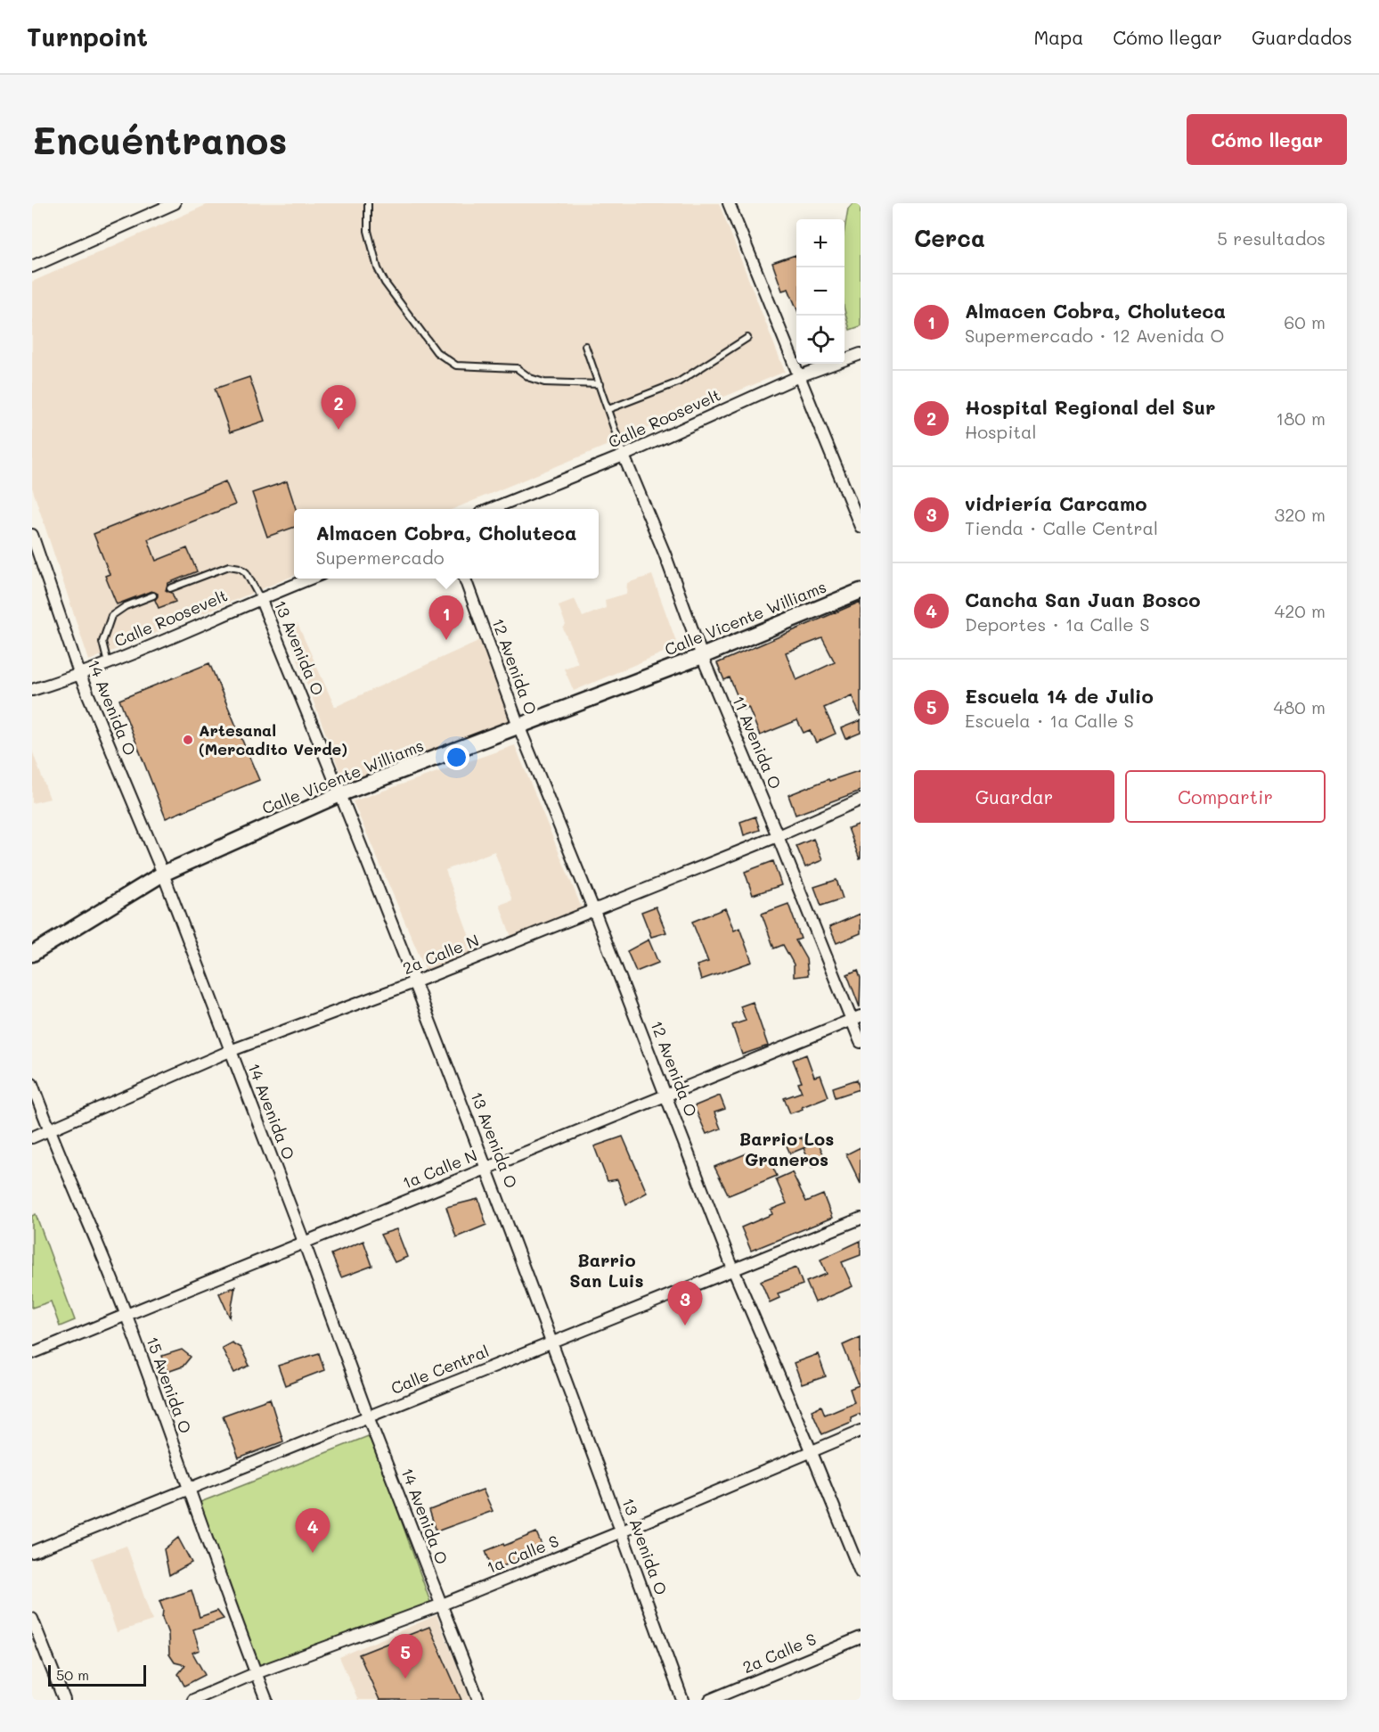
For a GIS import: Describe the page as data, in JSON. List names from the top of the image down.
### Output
{
  "streets": {
    "main road": ["Calle Vicente Williams"],
    "street": [
      "Calle Roosevelt",
      "13 Avenida O",
      "12 Avenida O",
      "14 Avenida O",
      "11 Avenida O",
      "2a Calle N",
      "1a Calle N",
      "Calle Central",
      "15 Avenida O",
      "1a Calle S",
      "2a Calle S"
    ]
  },
  "crossings": [
    ["Calle Roosevelt", "13 Avenida O"],
    ["Calle Roosevelt", "14 Avenida O"],
    ["Calle Roosevelt", "11 Avenida O"],
    ["Calle Vicente Williams", "13 Avenida O"],
    ["Calle Vicente Williams", "12 Avenida O"],
    ["Calle Vicente Williams", "14 Avenida O"],
    ["Calle Vicente Williams", "11 Avenida O"],
    ["13 Avenida O", "2a Calle N"],
    ["13 Avenida O", "1a Calle N"],
    ["13 Avenida O", "Calle Central"],
    ["13 Avenida O", "1a Calle S"],
    ["12 Avenida O", "2a Calle N"],
    ["12 Avenida O", "1a Calle N"],
    ["12 Avenida O", "Calle Central"],
    ["12 Avenida O", "1a Calle S"],
    ["14 Avenida O", "2a Calle N"],
    ["14 Avenida O", "1a Calle N"],
    ["14 Avenida O", "Calle Central"],
    ["14 Avenida O", "1a Calle S"],
    ["11 Avenida O", "2a Calle N"],
    ["11 Avenida O", "1a Calle N"],
    ["2a Calle N", "15 Avenida O"],
    ["1a Calle N", "15 Avenida O"],
    ["Calle Central", "15 Avenida O"],
    ["15 Avenida O", "1a Calle S"]
  ],
  "districts": ["Barrio Los Graneros", "Barrio San Luis"],
  "places": ["Artesanal (Mercadito Verde)"],
  "scale_bar": "50 m",
  "page": {
    "header": "Turnpoint",
    "nav": ["Mapa", "Cómo llegar", "Guardados"],
    "buttons": [
      "Cómo llegar",
      ["Guardar", "Compartir"]
    ],
    "title": "Encuéntranos",
    "heading": ["Cerca", "5 resultados"],
    "map_buttons": ["+", "−"],
    "list": [
      {
        "mark": "1",
        "name": "Almacen Cobra, Choluteca",
        "note": "Supermercado · 12 Avenida O",
        "value": "60 m"
      },
      {
        "mark": "2",
        "name": "Hospital Regional del Sur",
        "note": "Hospital",
        "value": "180 m"
      },
      {
        "mark": "3",
        "name": "vidriería Carcamo",
        "note": "Tienda · Calle Central",
        "value": "320 m"
      },
      {
        "mark": "4",
        "name": "Cancha San Juan Bosco",
        "note": "Deportes · 1a Calle S",
        "value": "420 m"
      },
      {
        "mark": "5",
        "name": "Escuela 14 de Julio",
        "note": "Escuela · 1a Calle S",
        "value": "480 m"
      }
    ],
    "pins": [
      "2",
      "1",
      "3",
      "4",
      "5"
    ],
    "popup": ["Almacen Cobra, Choluteca", "Supermercado"],
    "scale": "50 m"
  }
}
